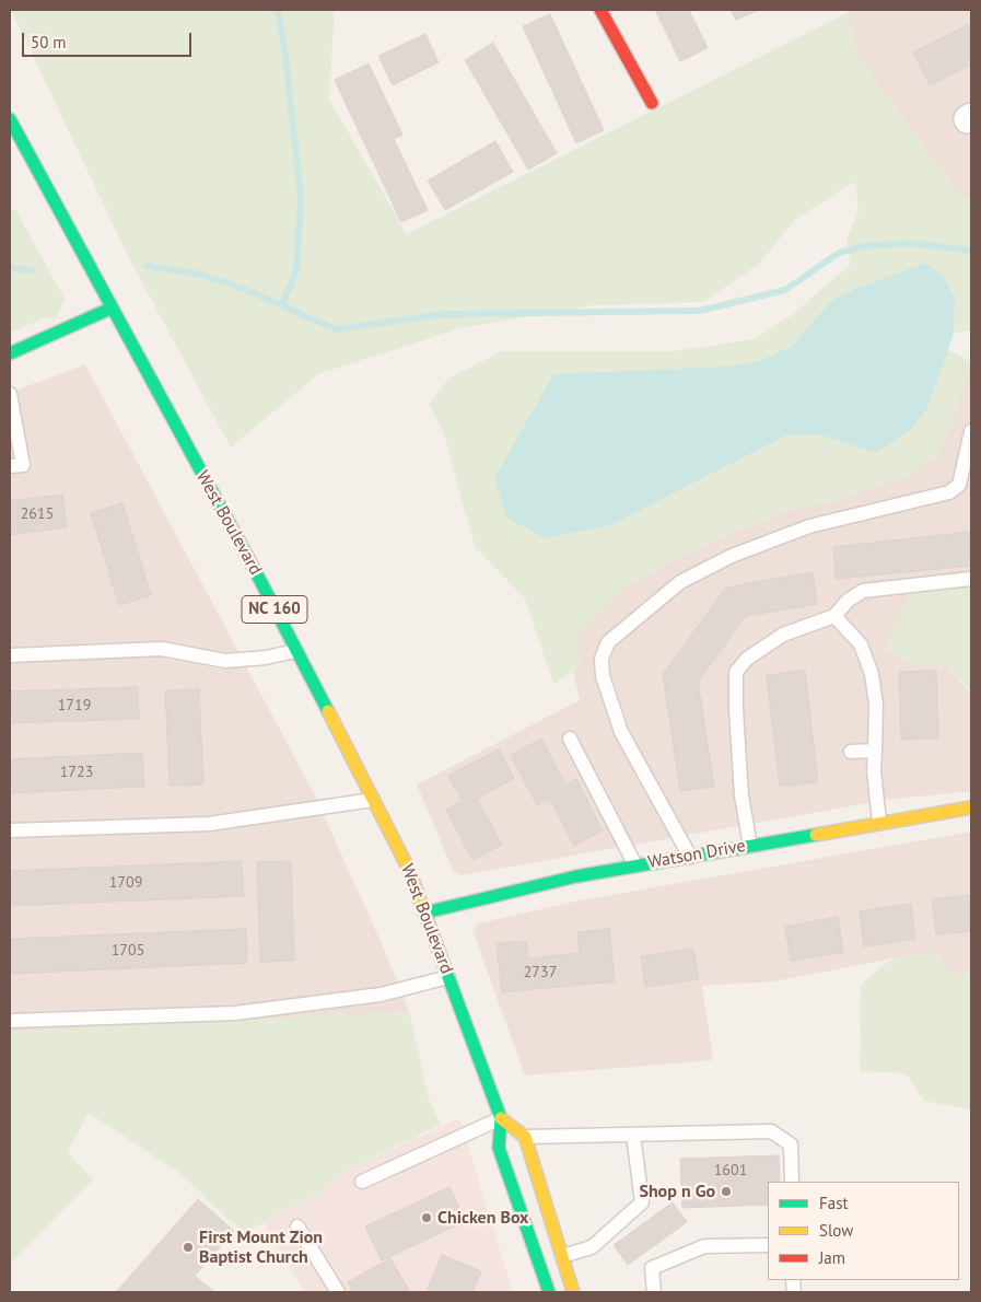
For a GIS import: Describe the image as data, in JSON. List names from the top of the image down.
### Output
{
  "streets": {
    "main road": ["West Boulevard", "NC 160", "Watson Drive"]
  },
  "crossings": [
    ["West Boulevard", "Watson Drive"]
  ],
  "places": ["Shop n Go", "Chicken Box", "First Mount Zion Baptist Church"],
  "house_numbers": [
    "2615",
    "1719",
    "1723",
    "1709",
    "1705",
    "2737",
    "1601"
  ],
  "legend": ["Fast", "Slow", "Jam"],
  "scale_bar": "50 m"
}
